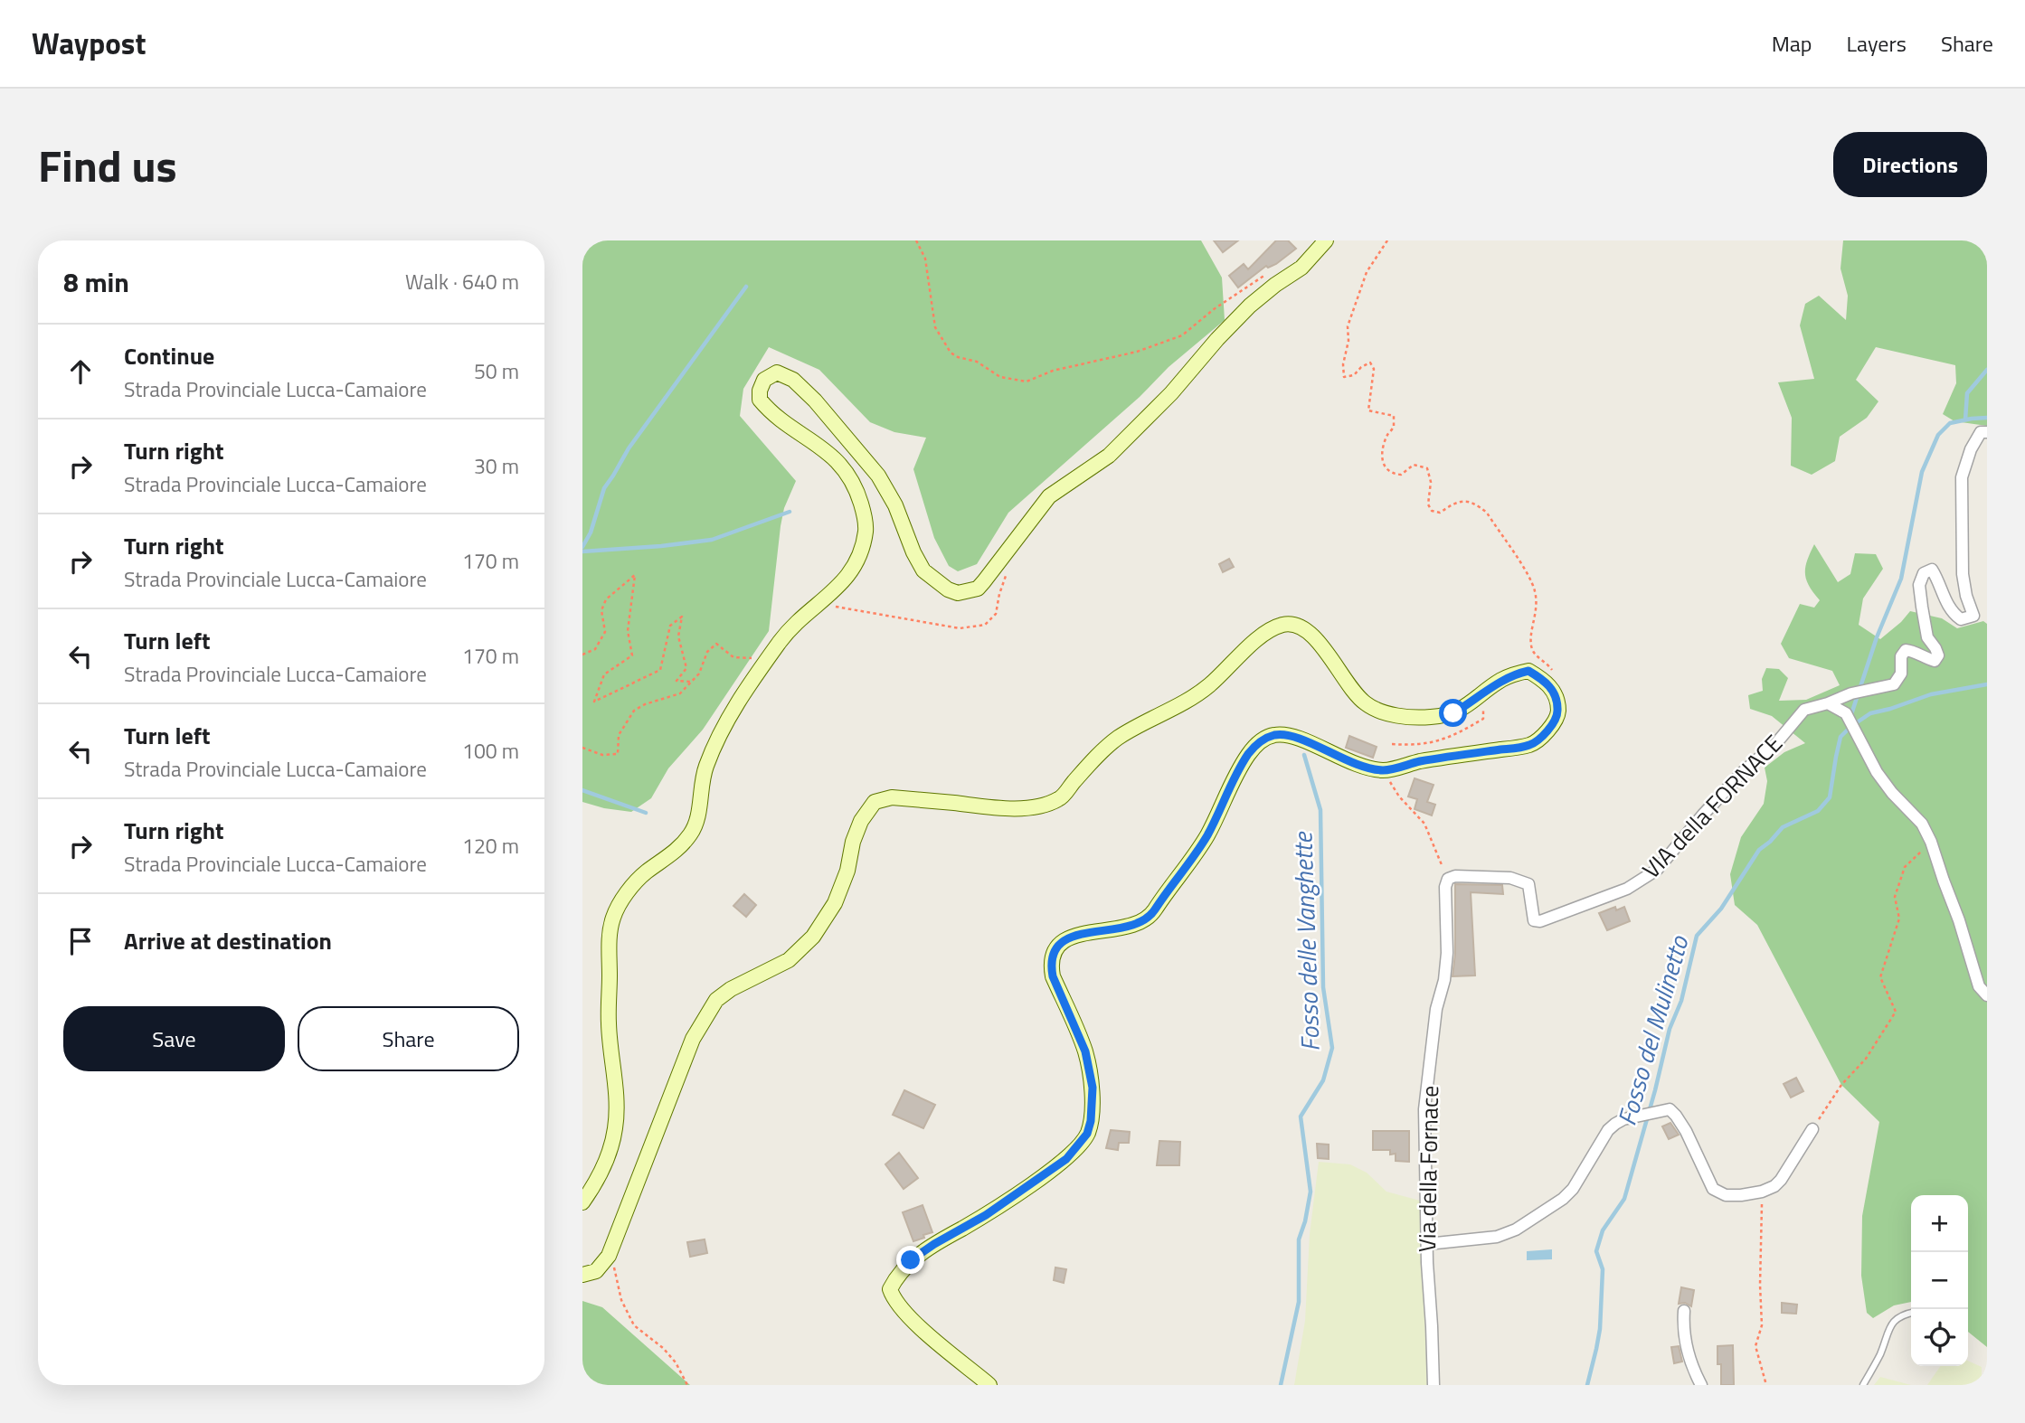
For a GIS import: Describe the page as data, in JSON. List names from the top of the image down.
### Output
{
  "streets": {
    "street": ["VIA della FORNACE", "Via della Fornace"]
  },
  "crossings": [
    ["VIA della FORNACE", "Via della Fornace"]
  ],
  "water": ["Fosso delle Vanghette", "Fosso del Mulinetto"],
  "page": {
    "header": "Waypost",
    "nav": ["Map", "Layers", "Share"],
    "title": "Find us",
    "buttons": [
      "Directions",
      ["Save", "Share"]
    ],
    "heading": ["8 min", "Walk · 640 m"],
    "list": [
      ["Continue", "Strada Provinciale Lucca-Camaiore", "50 m"],
      ["Turn right", "Strada Provinciale Lucca-Camaiore", "30 m"],
      ["Turn right", "Strada Provinciale Lucca-Camaiore", "170 m"],
      ["Turn left", "Strada Provinciale Lucca-Camaiore", "170 m"],
      ["Turn left", "Strada Provinciale Lucca-Camaiore", "100 m"],
      ["Turn right", "Strada Provinciale Lucca-Camaiore", "120 m"],
      "Arrive at destination"
    ],
    "map_buttons": ["+", "−"]
  }
}
